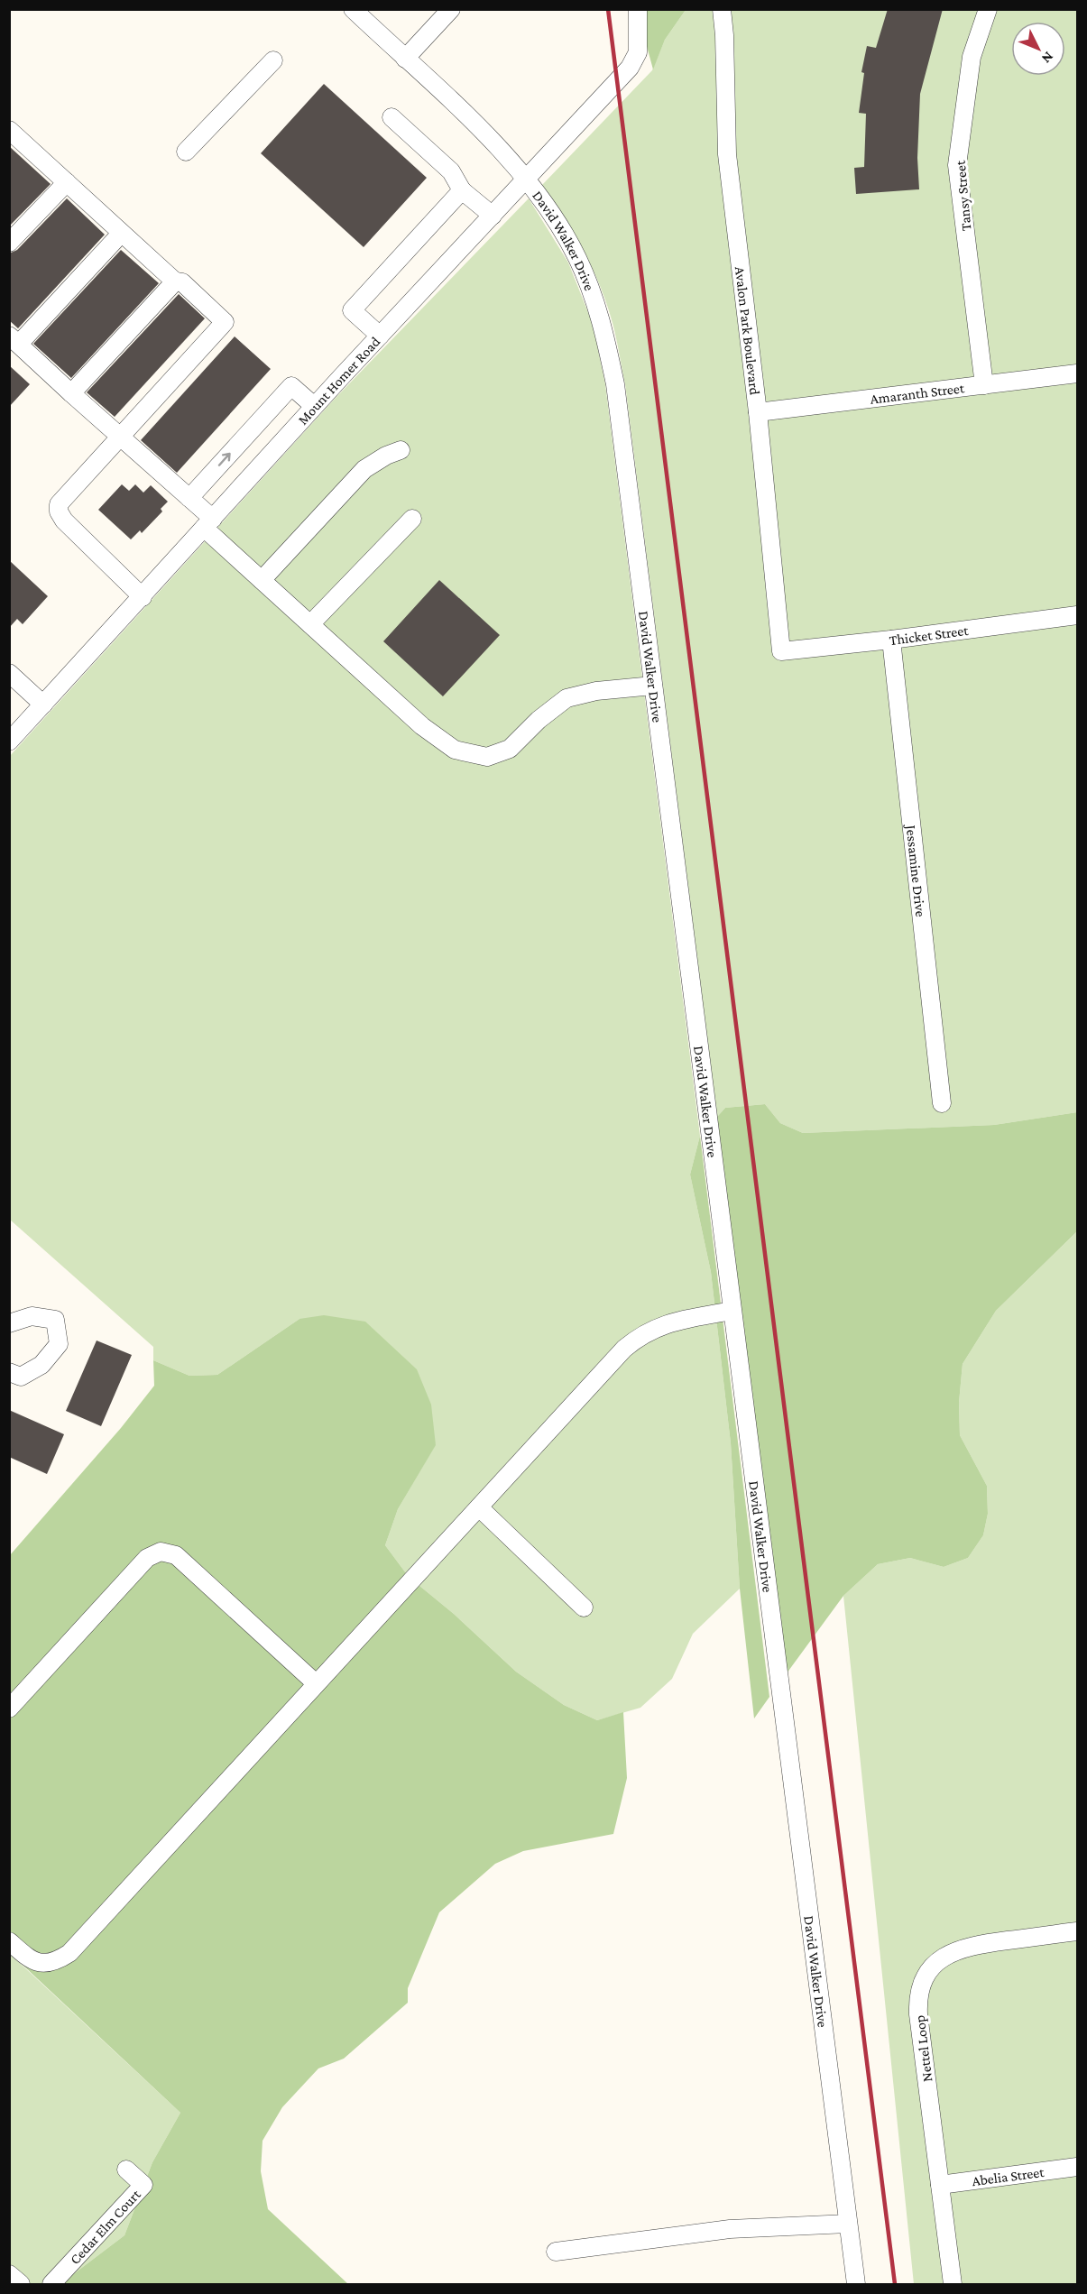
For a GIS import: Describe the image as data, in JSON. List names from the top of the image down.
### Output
{
  "streets": {
    "street": [
      "Tansy Street",
      "David Walker Drive",
      "Avalon Park Boulevard",
      "Mount Homer Road",
      "Amaranth Street",
      "Thicket Street",
      "Jessamine Drive",
      "Nettel Loop",
      "Abelia Street",
      "Cedar Elm Court"
    ]
  },
  "crossings": [
    ["Tansy Street", "Amaranth Street"],
    ["David Walker Drive", "Mount Homer Road"],
    ["Avalon Park Boulevard", "Amaranth Street"],
    ["Avalon Park Boulevard", "Thicket Street"],
    ["Thicket Street", "Jessamine Drive"],
    ["Nettel Loop", "Abelia Street"]
  ],
  "north": "bottom right"
}
